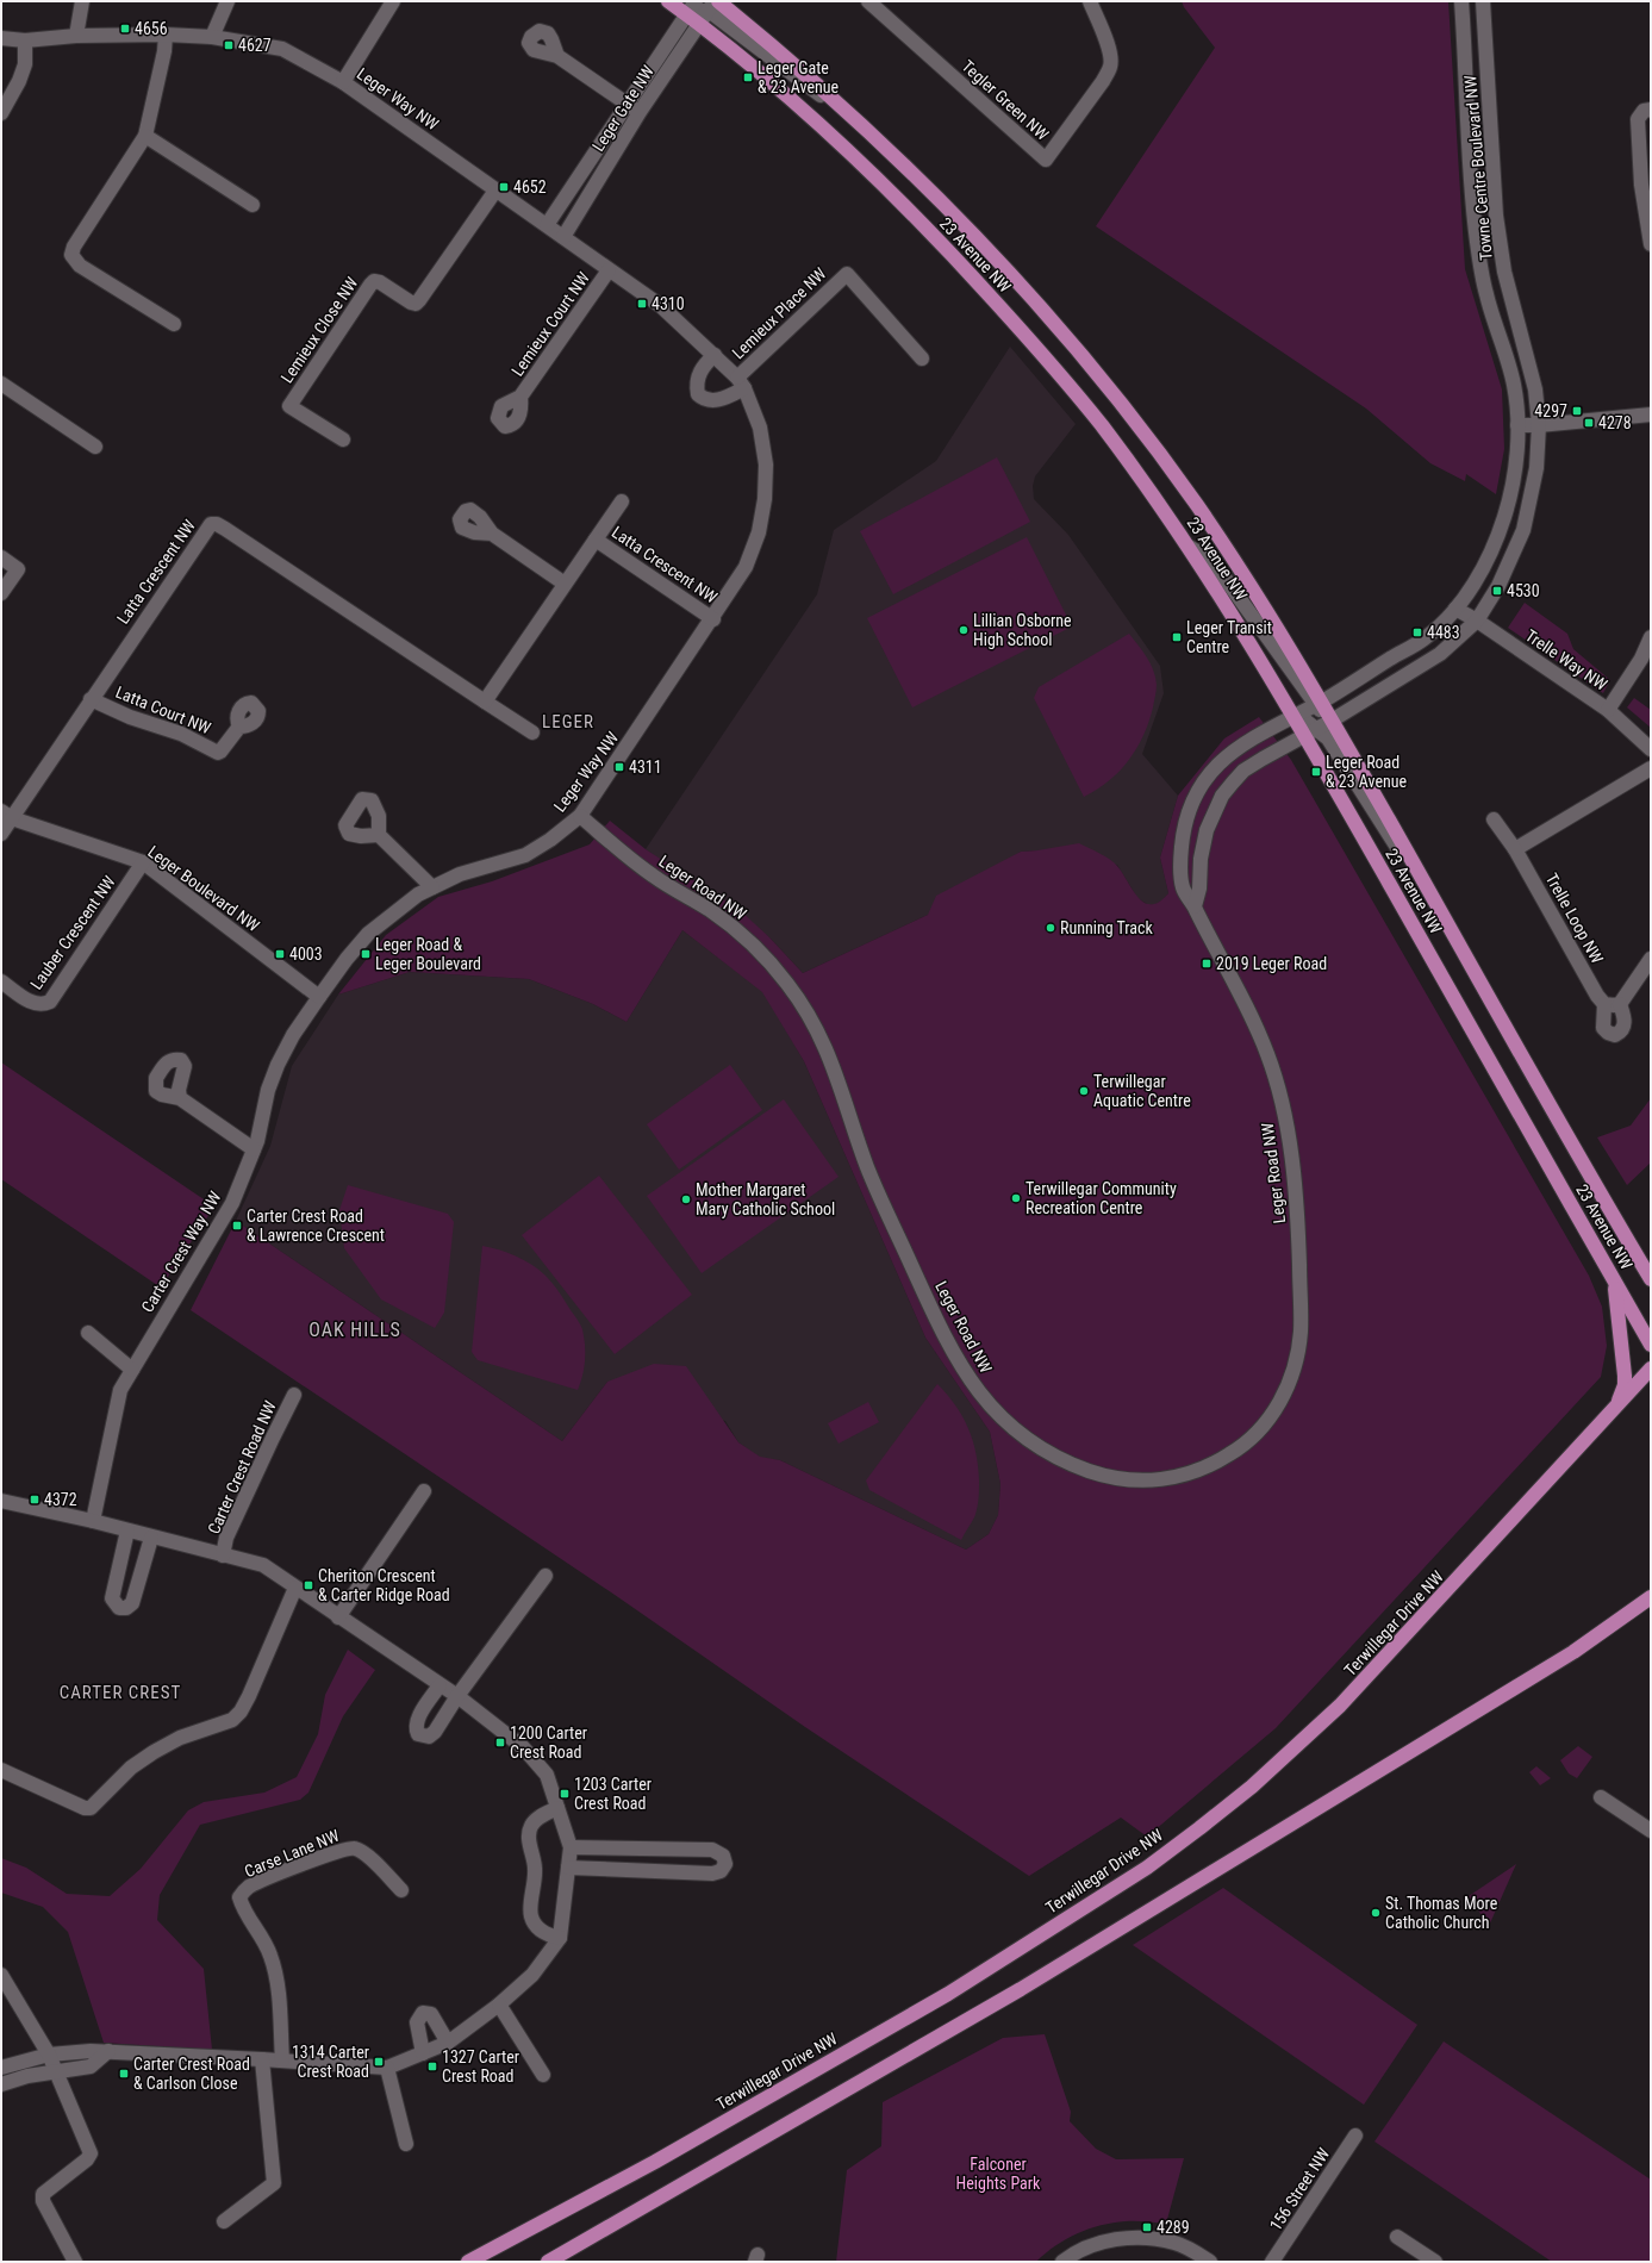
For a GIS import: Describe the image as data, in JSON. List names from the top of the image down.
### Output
{
  "streets": {
    "main road": ["23 Avenue NW", "Terwillegar Drive NW"],
    "street": [
      "Leger Way NW",
      "Tegler Green NW",
      "Leger Gate NW",
      "Towne Centre Boulevard NW",
      "Lemieux Place NW",
      "Lemieux Court NW",
      "Lemieux Close NW",
      "Latta Crescent NW",
      "Trelle Way NW",
      "Latta Court NW",
      "Leger Road NW",
      "Leger Boulevard NW",
      "Trelle Loop NW",
      "Lauber Crescent NW",
      "Carter Crest Way NW",
      "Carter Crest Road NW",
      "Carse Lane NW",
      "156 Street NW"
    ]
  },
  "crossings": [
    ["Leger Way NW", "Leger Gate NW"],
    ["Leger Way NW", "Lemieux Place NW"],
    ["Leger Way NW", "Lemieux Court NW"],
    ["Leger Way NW", "Lemieux Close NW"],
    ["Leger Way NW", "Latta Crescent NW"],
    ["Leger Way NW", "Leger Road NW"],
    ["Leger Way NW", "Leger Boulevard NW"],
    ["Leger Way NW", "Carter Crest Way NW"],
    ["Leger Gate NW", "23 Avenue NW"],
    ["Towne Centre Boulevard NW", "23 Avenue NW"],
    ["Towne Centre Boulevard NW", "Trelle Way NW"],
    ["Towne Centre Boulevard NW", "Leger Road NW"],
    ["23 Avenue NW", "Leger Road NW"],
    ["Latta Crescent NW", "Latta Court NW"],
    ["Latta Crescent NW", "Leger Boulevard NW"],
    ["Leger Boulevard NW", "Lauber Crescent NW"],
    ["Carter Crest Way NW", "Carter Crest Road NW"],
    ["Carter Crest Road NW", "Carse Lane NW"]
  ],
  "districts": ["LEGER", "OAK HILLS", "CARTER CREST"],
  "parks": ["Falconer Heights Park"],
  "places": {
    "transit": [
      "4656",
      "4627",
      "Leger Gate & 23 Avenue",
      "4652",
      "4310",
      "4297",
      "4278",
      "4530",
      "4483",
      "Leger Transit Centre",
      "4311",
      "Leger Road & 23 Avenue",
      "4003",
      "Leger Road & Leger Boulevard",
      "2019 Leger Road",
      "Carter Crest Road & Lawrence Crescent",
      "4372",
      "Cheriton Crescent & Carter Ridge Road",
      "1200 Carter Crest Road",
      "1203 Carter Crest Road",
      "1314 Carter Crest Road",
      "1327 Carter Crest Road",
      "Carter Crest Road & Carlson Close",
      "4289"
    ],
    "other": [
      "Lillian Osborne High School",
      "Running Track",
      "Terwillegar Aquatic Centre",
      "Terwillegar Community Recreation Centre",
      "Mother Margaret Mary Catholic School",
      "St. Thomas More Catholic Church"
    ]
  }
}
